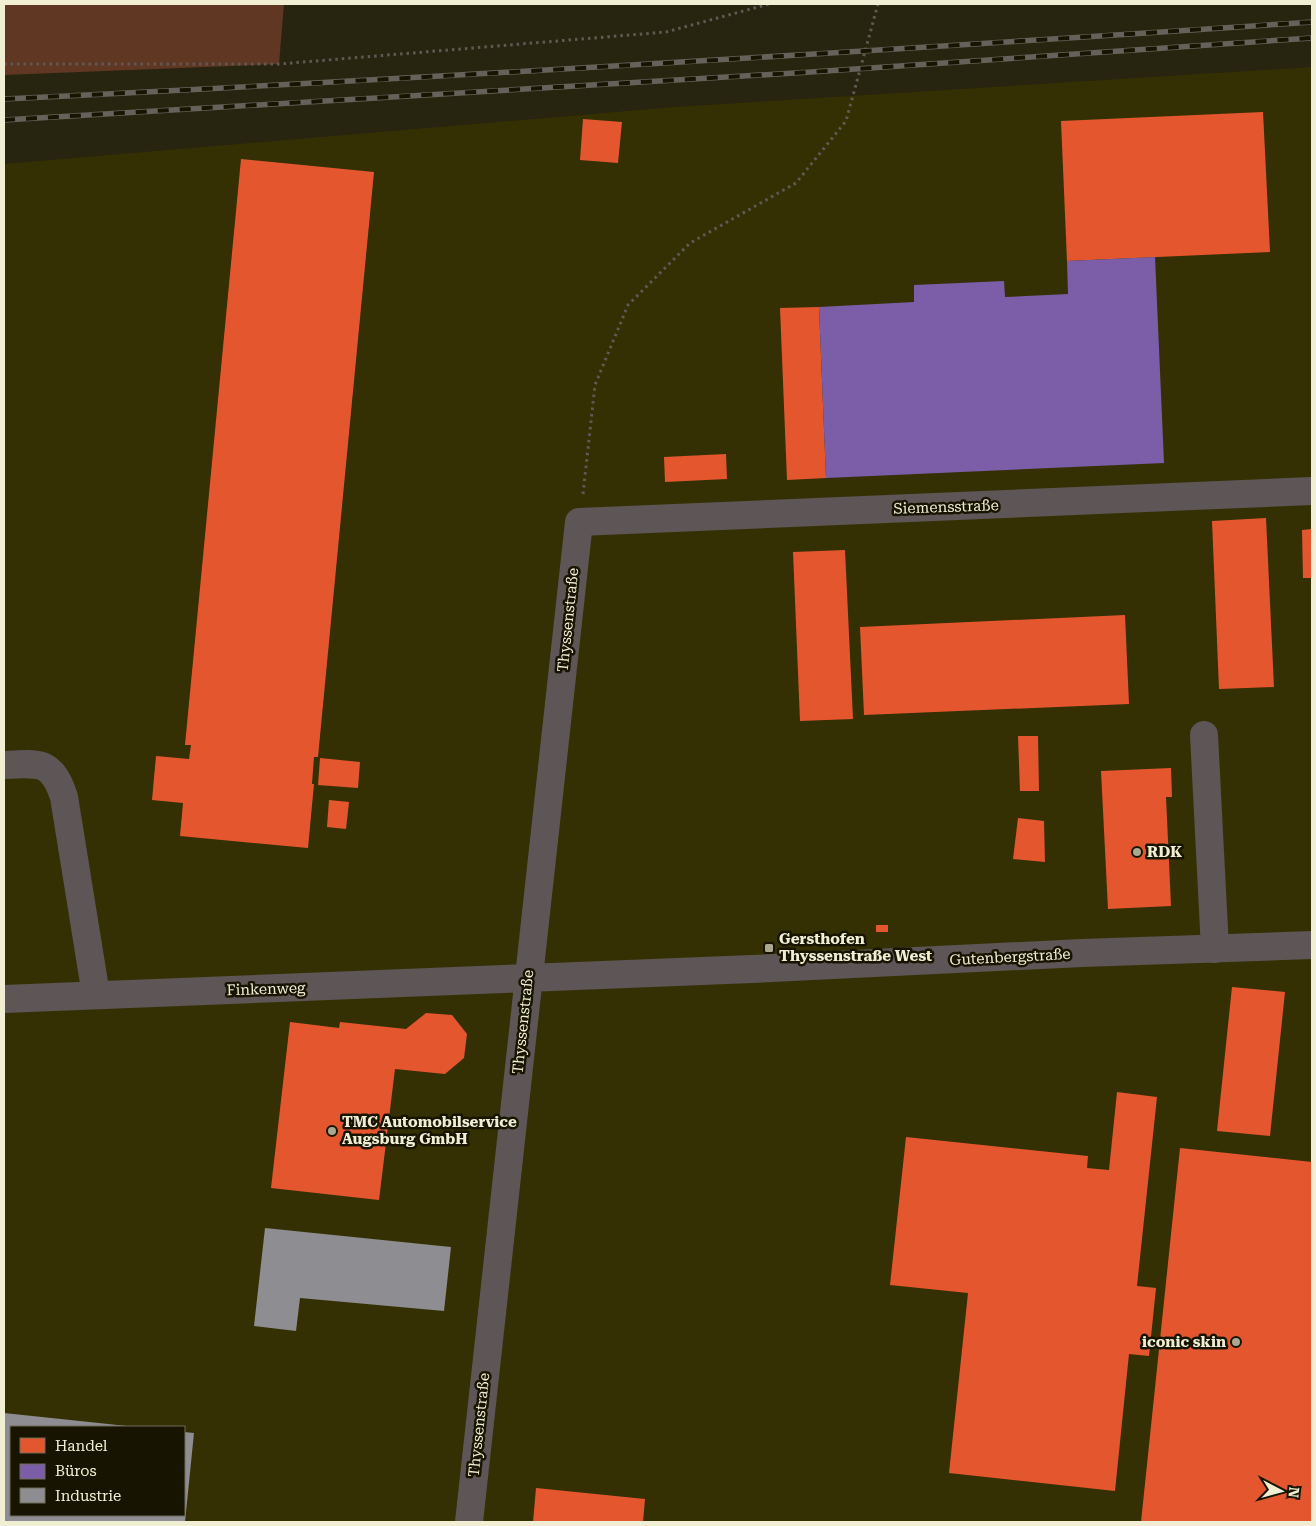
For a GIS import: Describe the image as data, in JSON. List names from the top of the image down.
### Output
{
  "streets": {
    "street": [
      "Siemensstraße",
      "Thyssenstraße",
      "Gutenbergstraße",
      "Finkenweg"
    ]
  },
  "crossings": [
    ["Siemensstraße", "Thyssenstraße"],
    ["Thyssenstraße", "Gutenbergstraße"],
    ["Thyssenstraße", "Finkenweg"],
    ["Gutenbergstraße", "Finkenweg"]
  ],
  "places": {
    "other": ["RDK", "TMC Automobilservice Augsburg GmbH", "iconic skin"],
    "transit": ["Gersthofen Thyssenstraße West"]
  },
  "legend": ["Handel", "Büros", "Industrie"],
  "north": "right"
}
